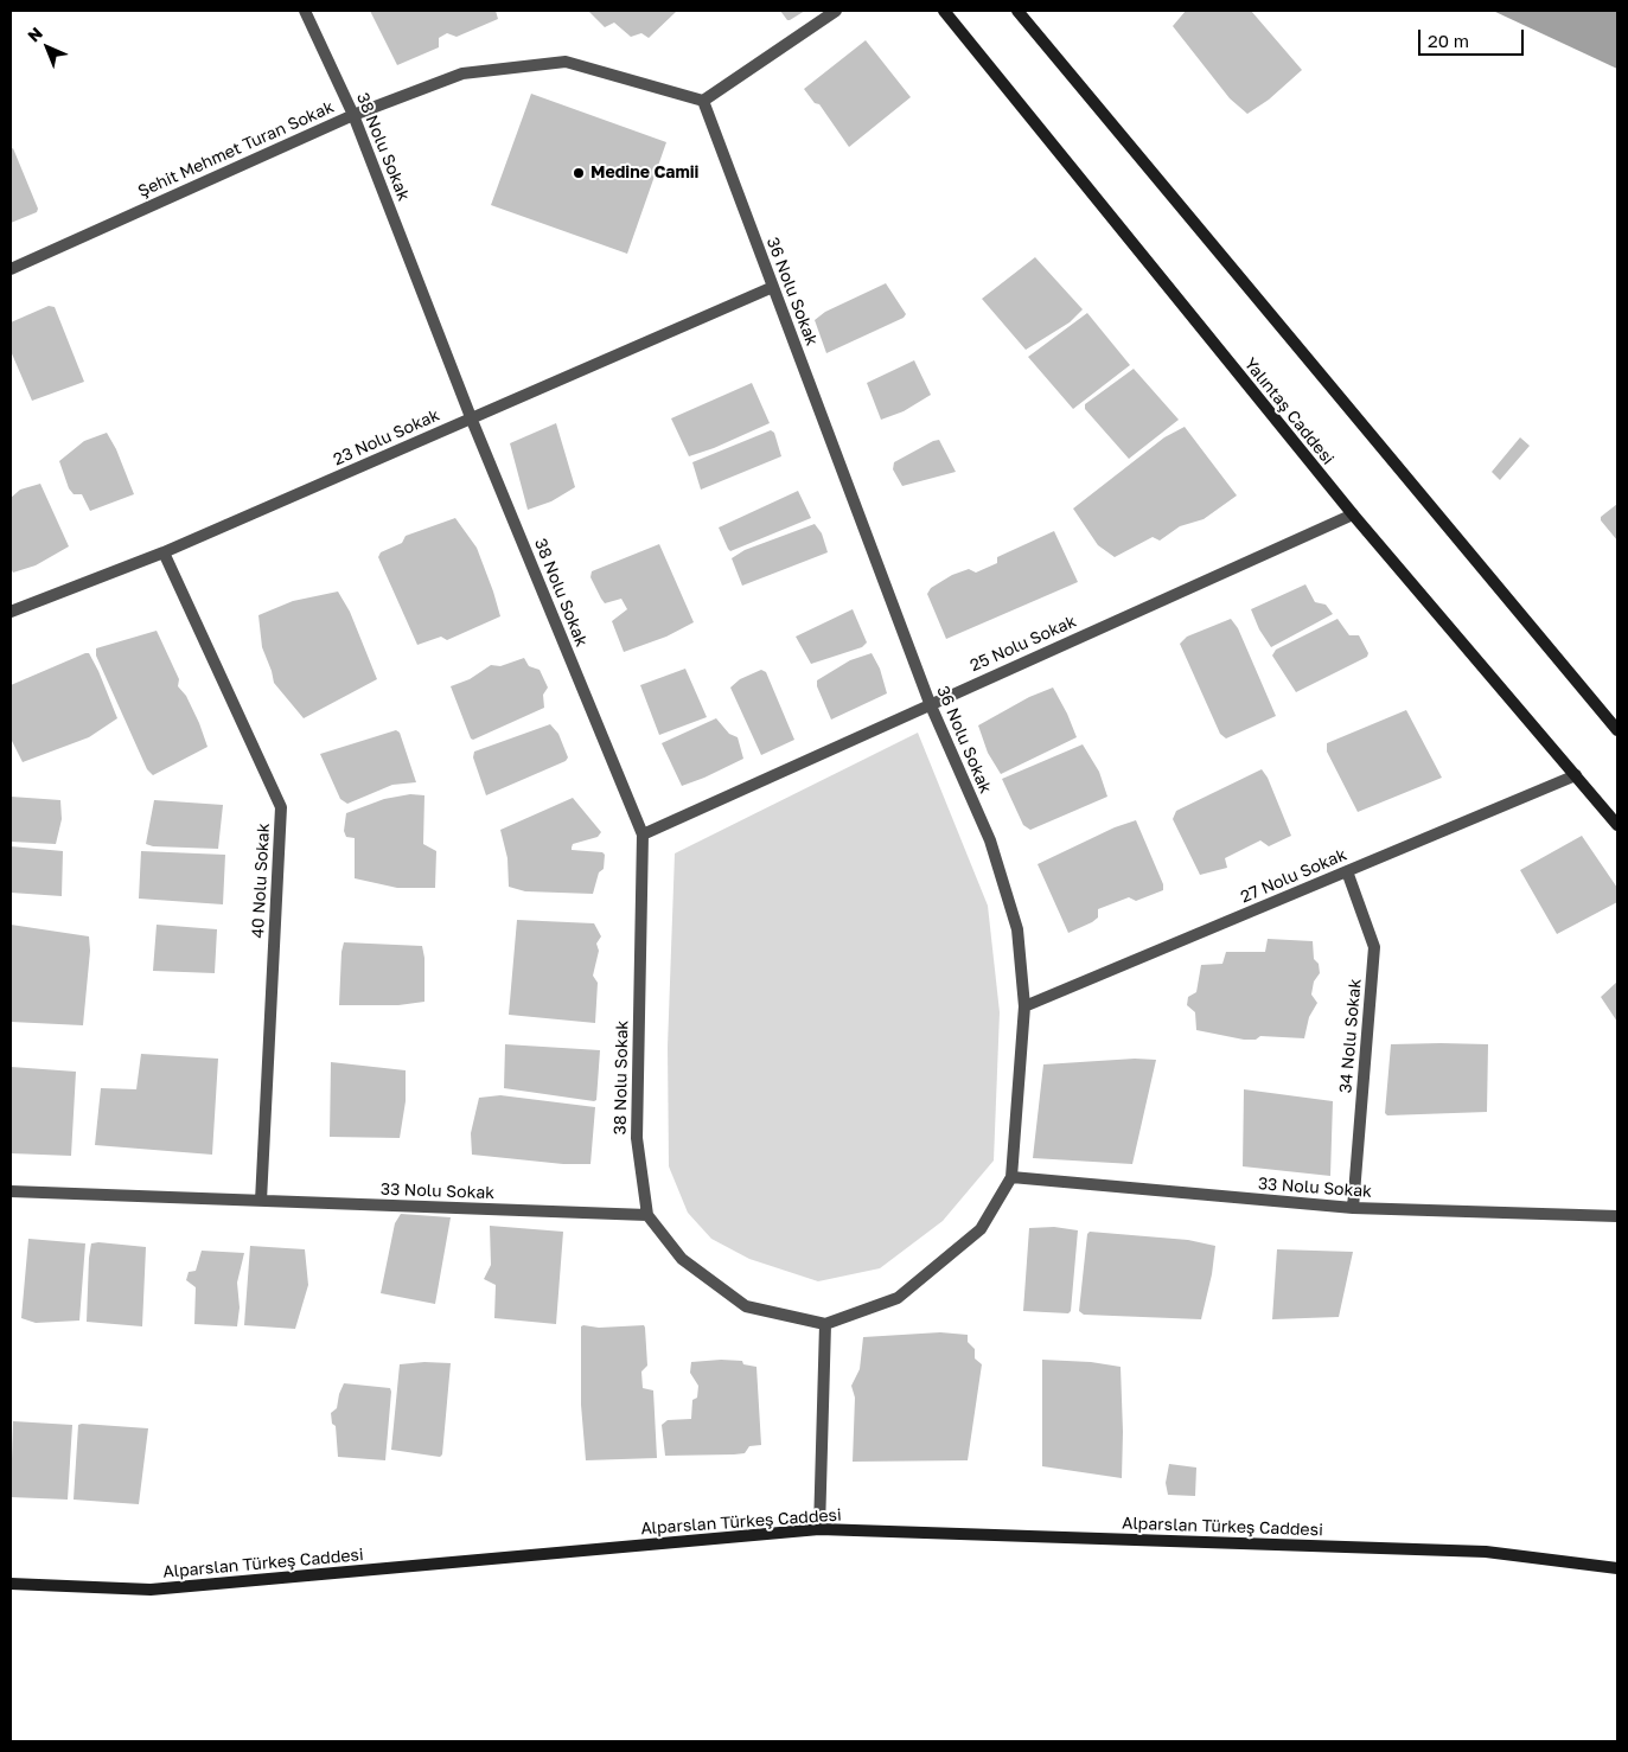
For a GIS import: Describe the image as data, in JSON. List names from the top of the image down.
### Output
{
  "streets": {
    "main road": ["Yalıntaş Caddesi", "Alparslan Türkeş Caddesi"],
    "street": [
      "38 Nolu Sokak",
      "Şehit Mehmet Turan Sokak",
      "36 Nolu Sokak",
      "23 Nolu Sokak",
      "25 Nolu Sokak",
      "27 Nolu Sokak",
      "40 Nolu Sokak",
      "34 Nolu Sokak",
      "33 Nolu Sokak"
    ]
  },
  "crossings": [
    ["38 Nolu Sokak", "Şehit Mehmet Turan Sokak"],
    ["38 Nolu Sokak", "23 Nolu Sokak"],
    ["38 Nolu Sokak", "25 Nolu Sokak"],
    ["38 Nolu Sokak", "33 Nolu Sokak"],
    ["Şehit Mehmet Turan Sokak", "36 Nolu Sokak"],
    ["36 Nolu Sokak", "23 Nolu Sokak"],
    ["36 Nolu Sokak", "25 Nolu Sokak"],
    ["36 Nolu Sokak", "27 Nolu Sokak"],
    ["36 Nolu Sokak", "33 Nolu Sokak"],
    ["Yalıntaş Caddesi", "25 Nolu Sokak"],
    ["Yalıntaş Caddesi", "27 Nolu Sokak"],
    ["23 Nolu Sokak", "40 Nolu Sokak"],
    ["27 Nolu Sokak", "34 Nolu Sokak"],
    ["40 Nolu Sokak", "33 Nolu Sokak"],
    ["34 Nolu Sokak", "33 Nolu Sokak"]
  ],
  "places": ["Medine Camii"],
  "scale_bar": "20 m",
  "north": "top left"
}
